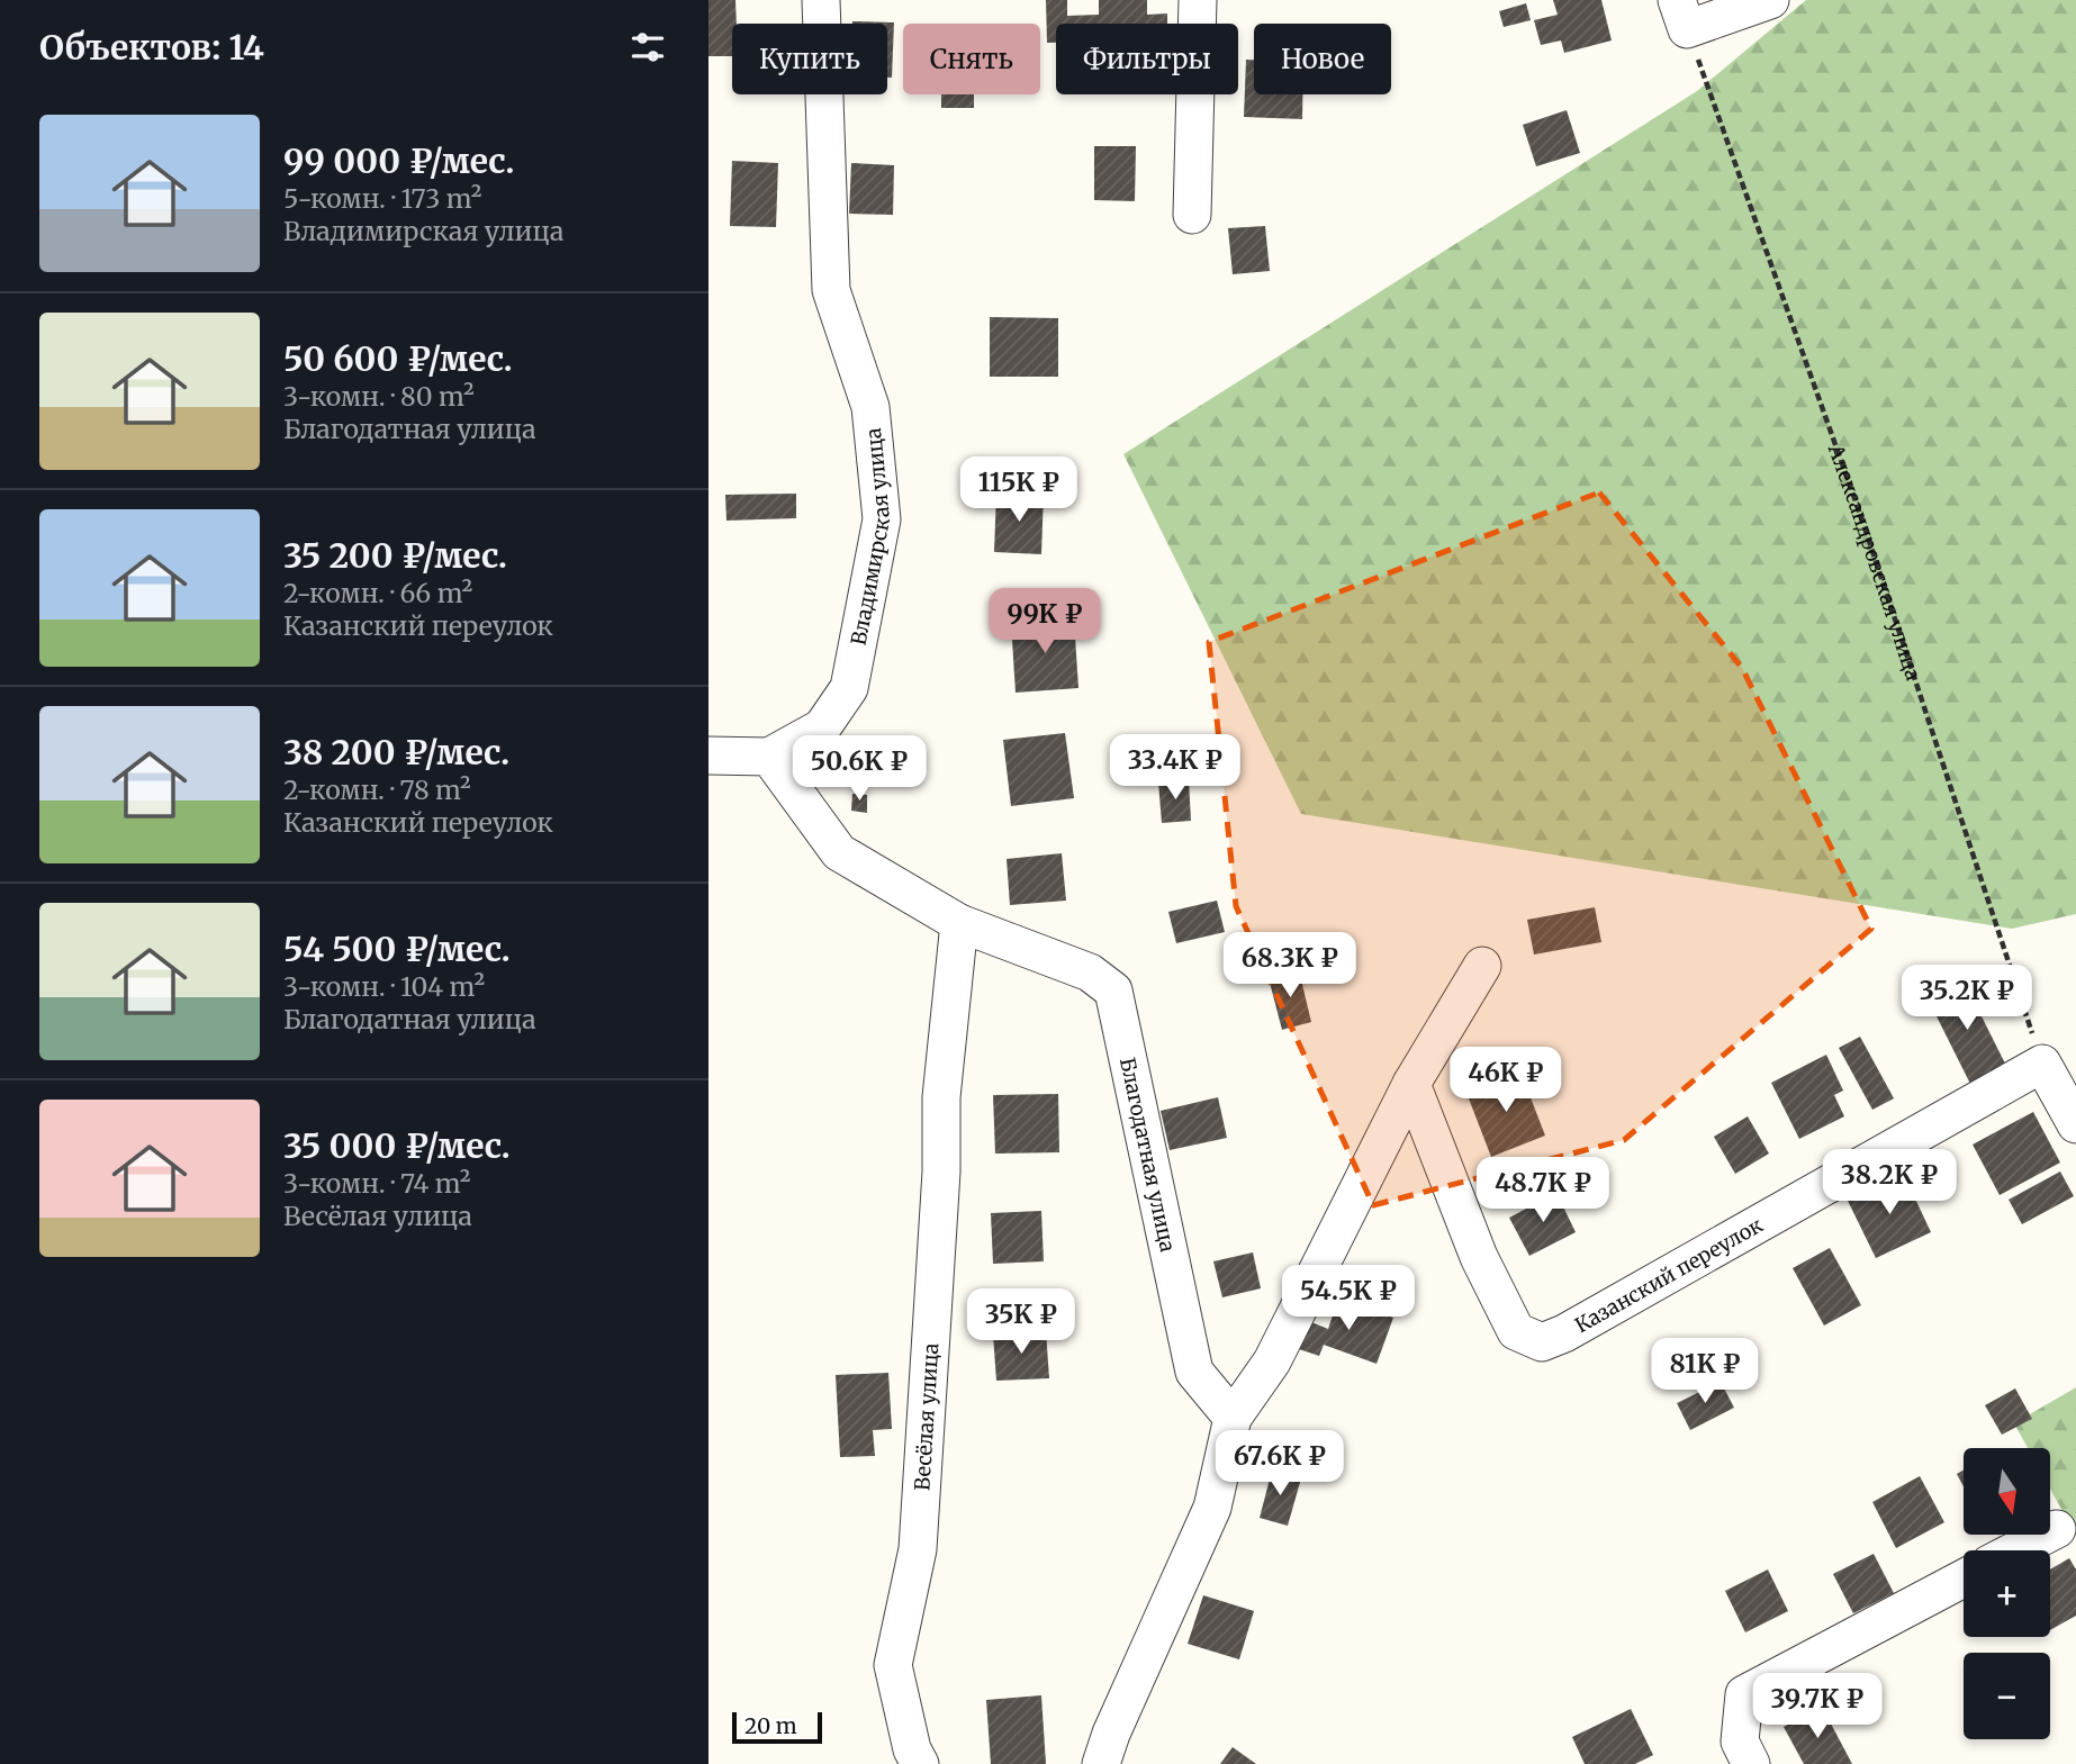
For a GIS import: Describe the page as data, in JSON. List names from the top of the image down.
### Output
{
  "streets": {
    "street": [
      "Владимирская улица",
      "Благодатная улица",
      "Казанский переулок",
      "Весёлая улица"
    ],
    "path": ["Александровская улица"]
  },
  "crossings": [
    ["Владимирская улица", "Благодатная улица"],
    ["Александровская улица", "Казанский переулок"],
    ["Благодатная улица", "Весёлая улица"]
  ],
  "scale_bar": "20 m",
  "north": "bottom",
  "page": {
    "heading": "Объектов: 14",
    "chip": [
      "Купить",
      "Снять",
      "Фильтры",
      "Новое"
    ],
    "list": [
      {
        "name": "99 000 ₽/мес.",
        "note": "5-комн. · 173 m² · Владимирская улица"
      },
      {
        "name": "50 600 ₽/мес.",
        "note": "3-комн. · 80 m² · Благодатная улица"
      },
      {
        "name": "35 200 ₽/мес.",
        "note": "2-комн. · 66 m² · Казанский переулок"
      },
      {
        "name": "38 200 ₽/мес.",
        "note": "2-комн. · 78 m² · Казанский переулок"
      },
      {
        "name": "54 500 ₽/мес.",
        "note": "3-комн. · 104 m² · Благодатная улица"
      },
      {
        "name": "35 000 ₽/мес.",
        "note": "3-комн. · 74 m² · Весёлая улица"
      }
    ],
    "price": [
      "115K ₽",
      "99K ₽",
      "33.4K ₽",
      "50.6K ₽",
      "68.3K ₽",
      "35.2K ₽",
      "46K ₽",
      "38.2K ₽",
      "48.7K ₽",
      "54.5K ₽",
      "35K ₽",
      "81K ₽",
      "67.6K ₽",
      "39.7K ₽"
    ],
    "map_buttons": ["+", "−"],
    "scale": "20 m"
  }
}
